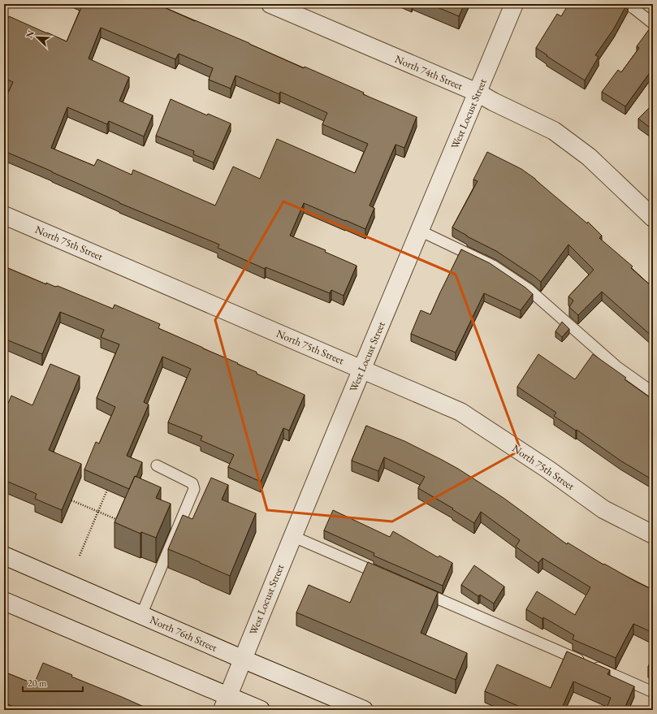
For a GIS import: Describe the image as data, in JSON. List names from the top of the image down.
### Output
{
  "streets": {
    "street": [
      "North 74th Street",
      "West Locust Street",
      "North 75th Street",
      "North 76th Street"
    ]
  },
  "crossings": [
    ["North 74th Street", "West Locust Street"],
    ["West Locust Street", "North 75th Street"],
    ["West Locust Street", "North 76th Street"]
  ],
  "scale_bar": "20 m",
  "north": "top left"
}
